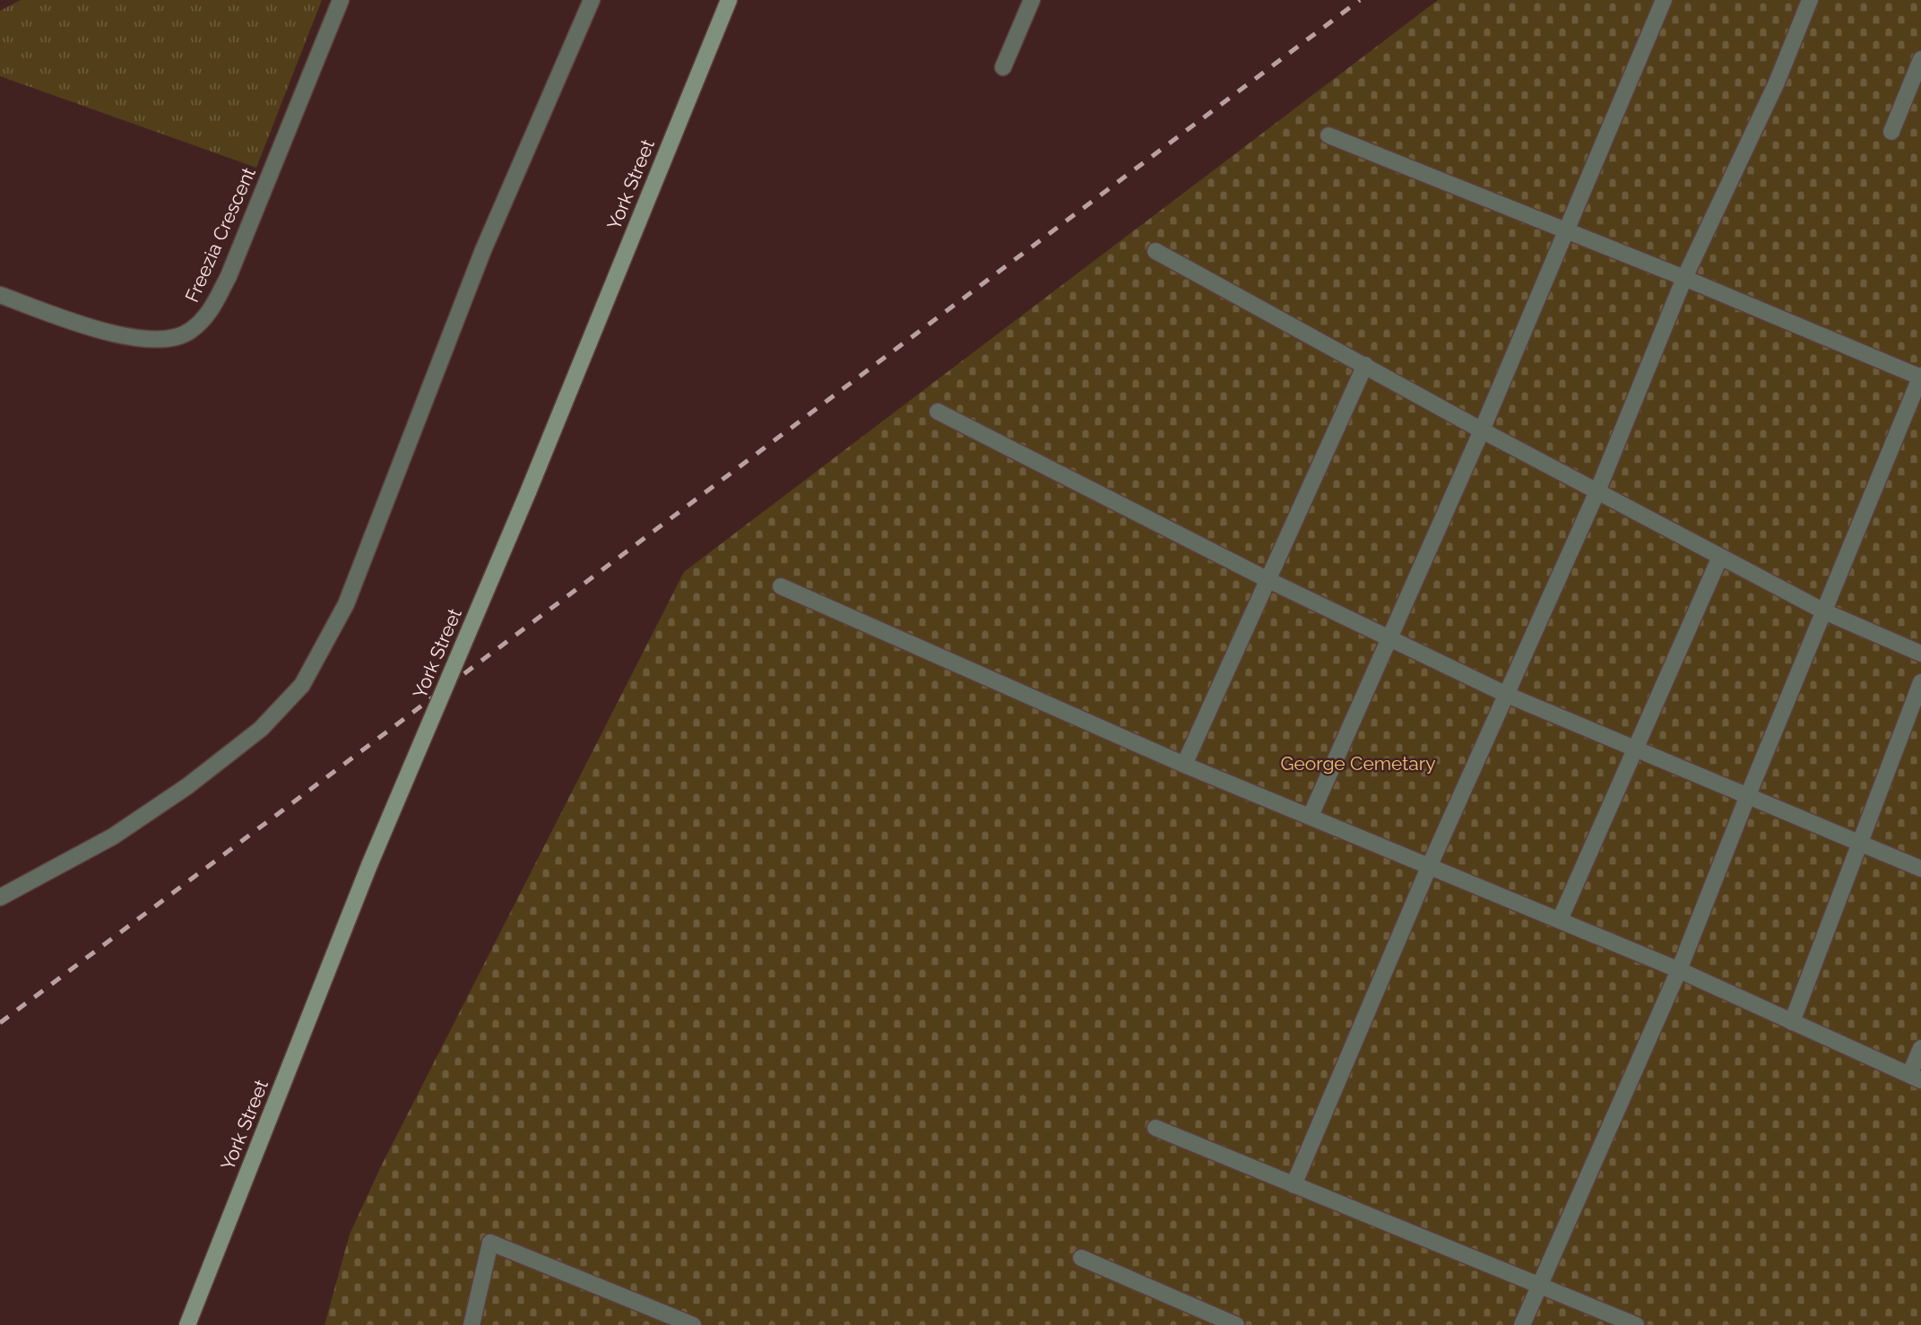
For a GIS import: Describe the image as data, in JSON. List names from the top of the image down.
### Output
{
  "streets": {
    "main road": ["York Street"],
    "street": ["Freezia Crescent"]
  },
  "parks": ["George Cemetary"]
}
